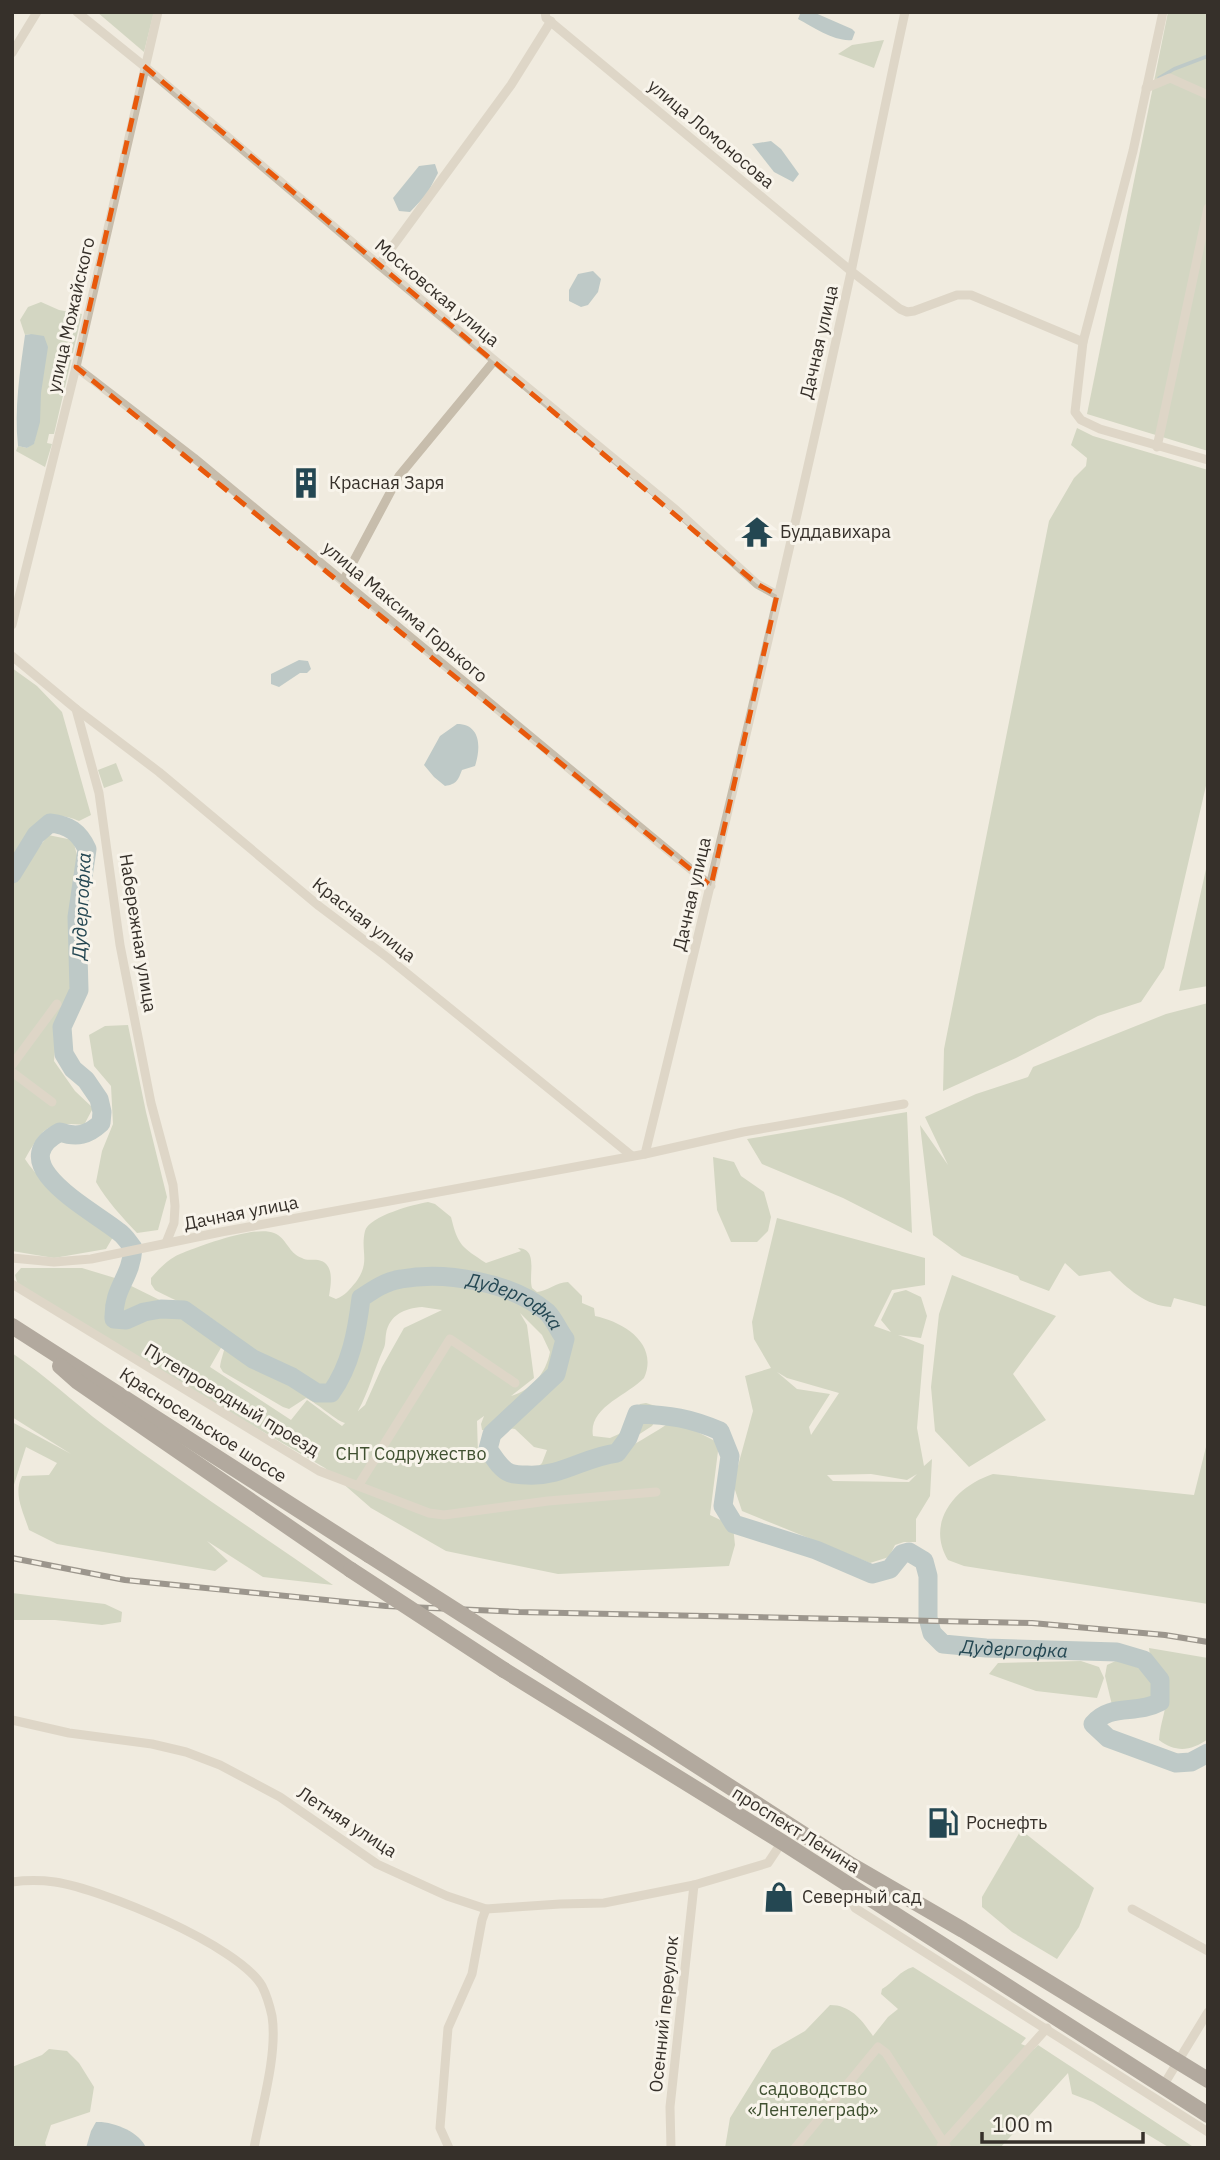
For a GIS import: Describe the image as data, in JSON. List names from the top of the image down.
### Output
{
  "streets": {
    "highway": ["Красносельское шоссе", "проспект Ленина"],
    "street": [
      "улица Ломоносова",
      "Московская улица",
      "улица Можайского",
      "Дачная улица",
      "улица Максима Горького",
      "Красная улица",
      "Набережная улица",
      "Путепроводный проезд",
      "Летняя улица",
      "Осенний переулок"
    ]
  },
  "crossings": [
    ["улица Ломоносова", "Дачная улица"],
    ["Московская улица", "улица Можайского"],
    ["Московская улица", "Дачная улица"],
    ["улица Можайского", "улица Максима Горького"],
    ["Дачная улица", "улица Максима Горького"],
    ["Дачная улица", "Красная улица"],
    ["Дачная улица", "Набережная улица"],
    ["Красная улица", "Набережная улица"],
    ["Красносельское шоссе", "проспект Ленина"],
    ["Летняя улица", "проспект Ленина"],
    ["Летняя улица", "Осенний переулок"]
  ],
  "water": ["Дудергофка"],
  "parks": ["СНТ Содружество", "садоводство «Лентелеграф»"],
  "places": {
    "building": ["Красная Заря"],
    "temple": ["Буддавихара"],
    "fuel station": ["Роснефть"],
    "shop": ["Северный сад"]
  },
  "scale_bar": "100 m"
}
